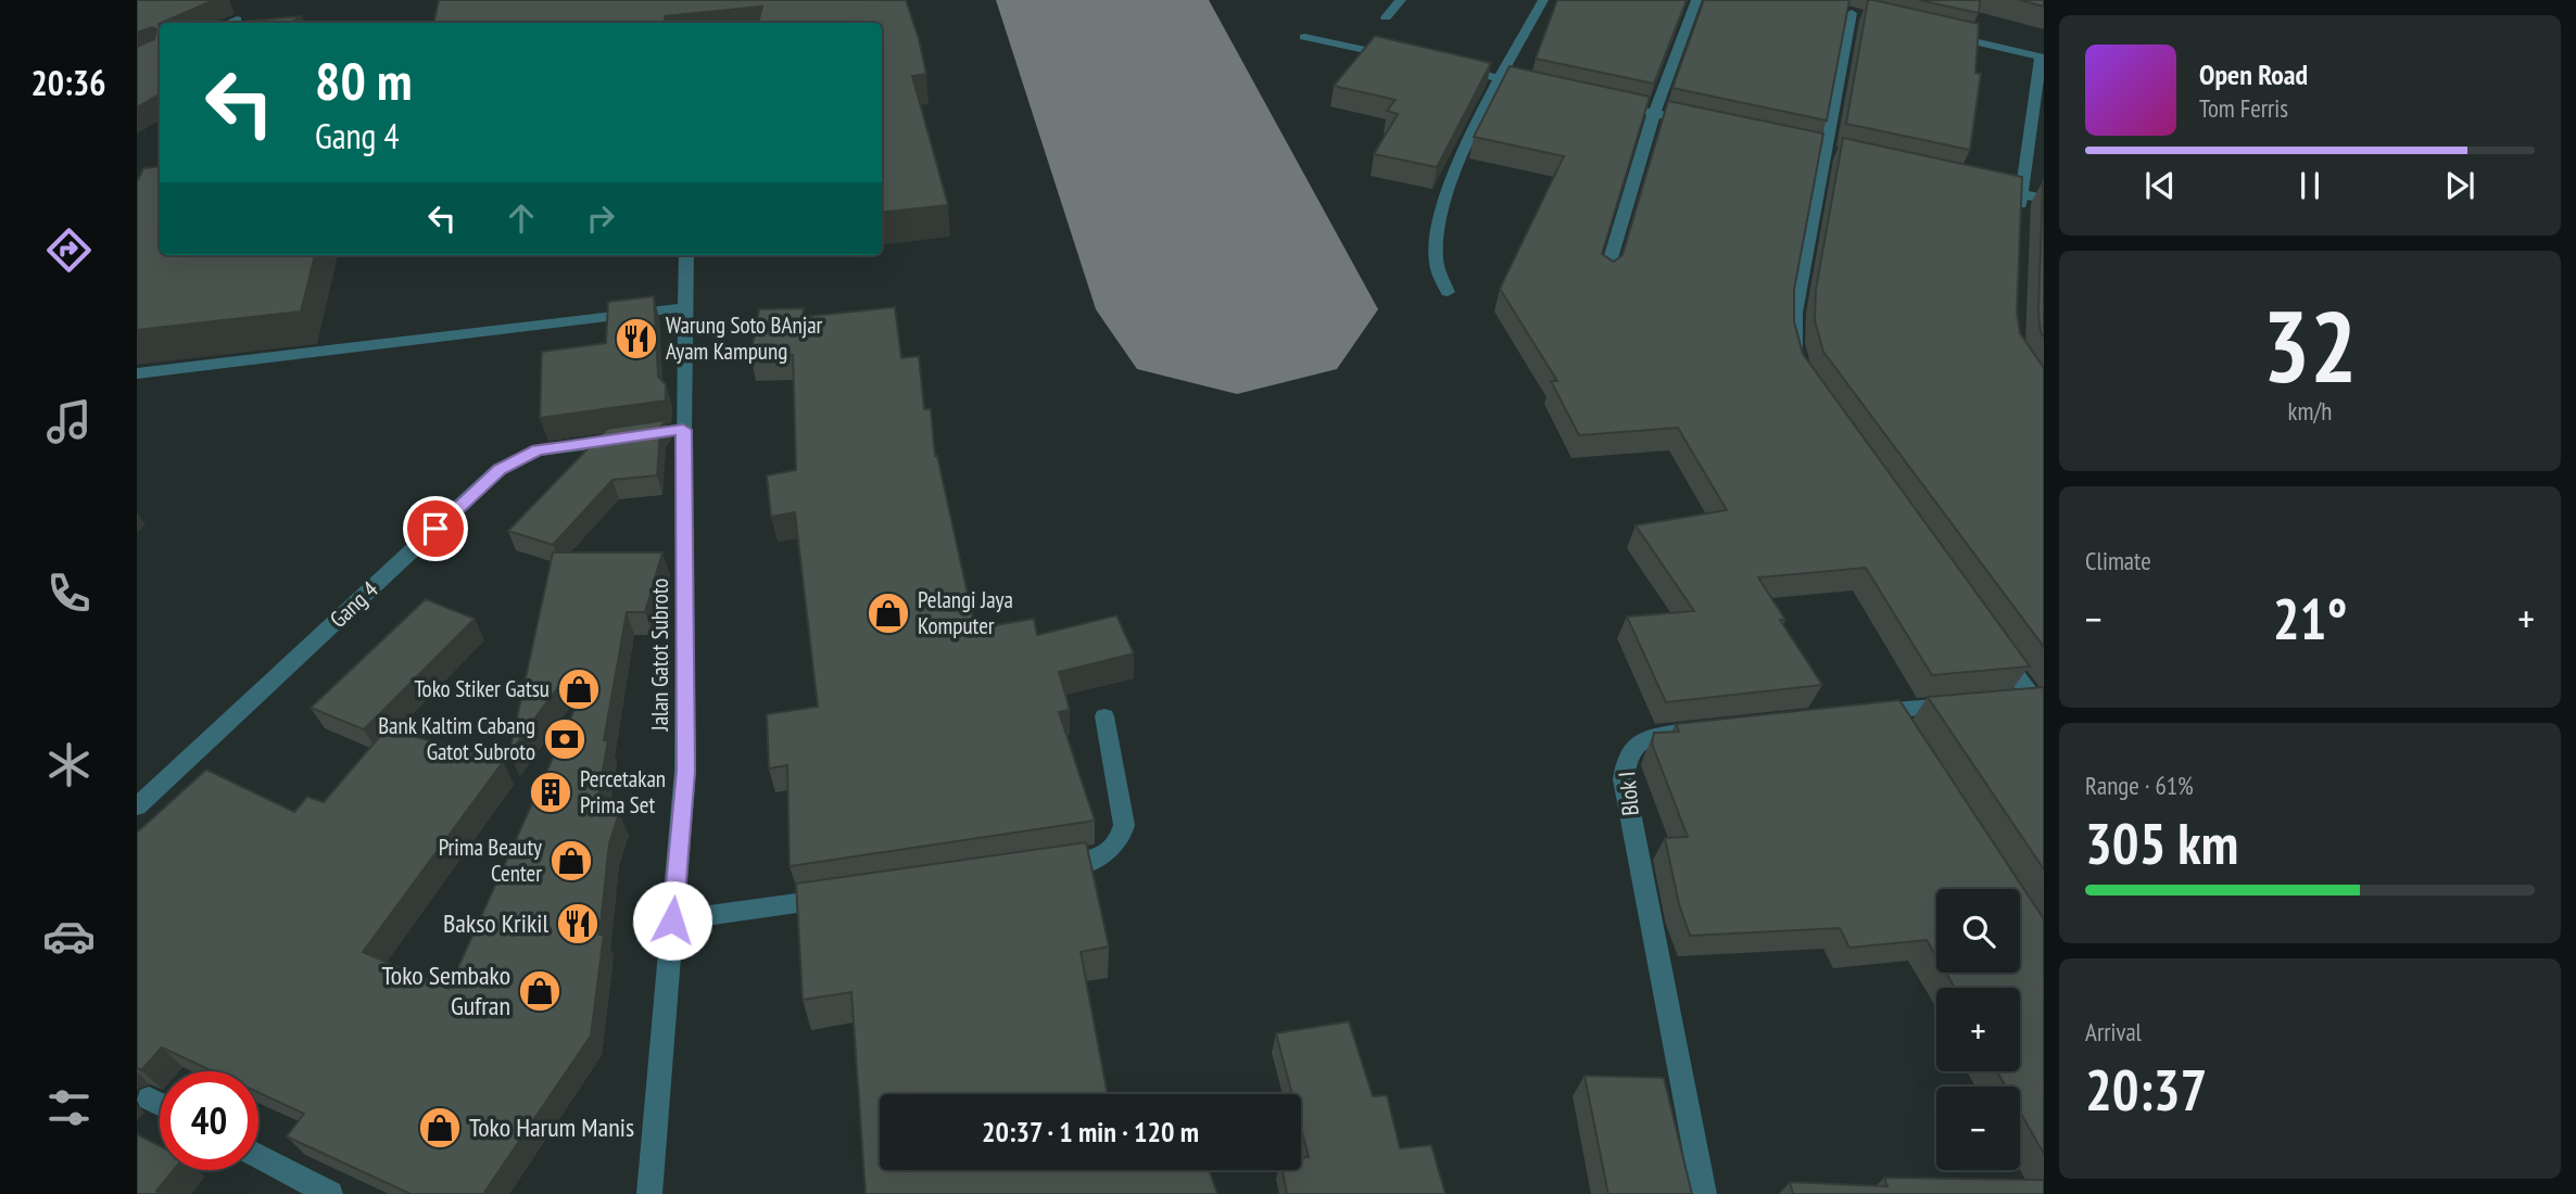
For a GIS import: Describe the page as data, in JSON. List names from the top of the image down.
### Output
{
  "streets": {
    "street": ["Gang 4", "Jalan Gatot Subroto", "Blok I"]
  },
  "places": {
    "restaurant": ["Warung Soto BAnjar Ayam Kampung", "Bakso Krikil"],
    "shop": [
      "Pelangi Jaya Komputer",
      "Toko Stiker Gatsu",
      "Prima Beauty Center",
      "Toko Sembako Gufran",
      "Toko Harum Manis"
    ],
    "bank": ["Bank Kaltim Cabang Gatot Subroto"],
    "building": ["Percetakan Prima Set"]
  },
  "page": {
    "tabs": "20:36",
    "turn": ["80 m", "Gang 4"],
    "song": ["Open Road", "Tom Ferris"],
    "tile": [
      ["32", "km/h"],
      "Climate",
      ["Range · 61%", "305 km"],
      ["Arrival", "20:37"]
    ],
    "heat": ["−", "21°", "+"],
    "map_buttons": ["+", "−"],
    "limit": "40",
    "trip": "20:37 · 1 min · 120 m"
  }
}
